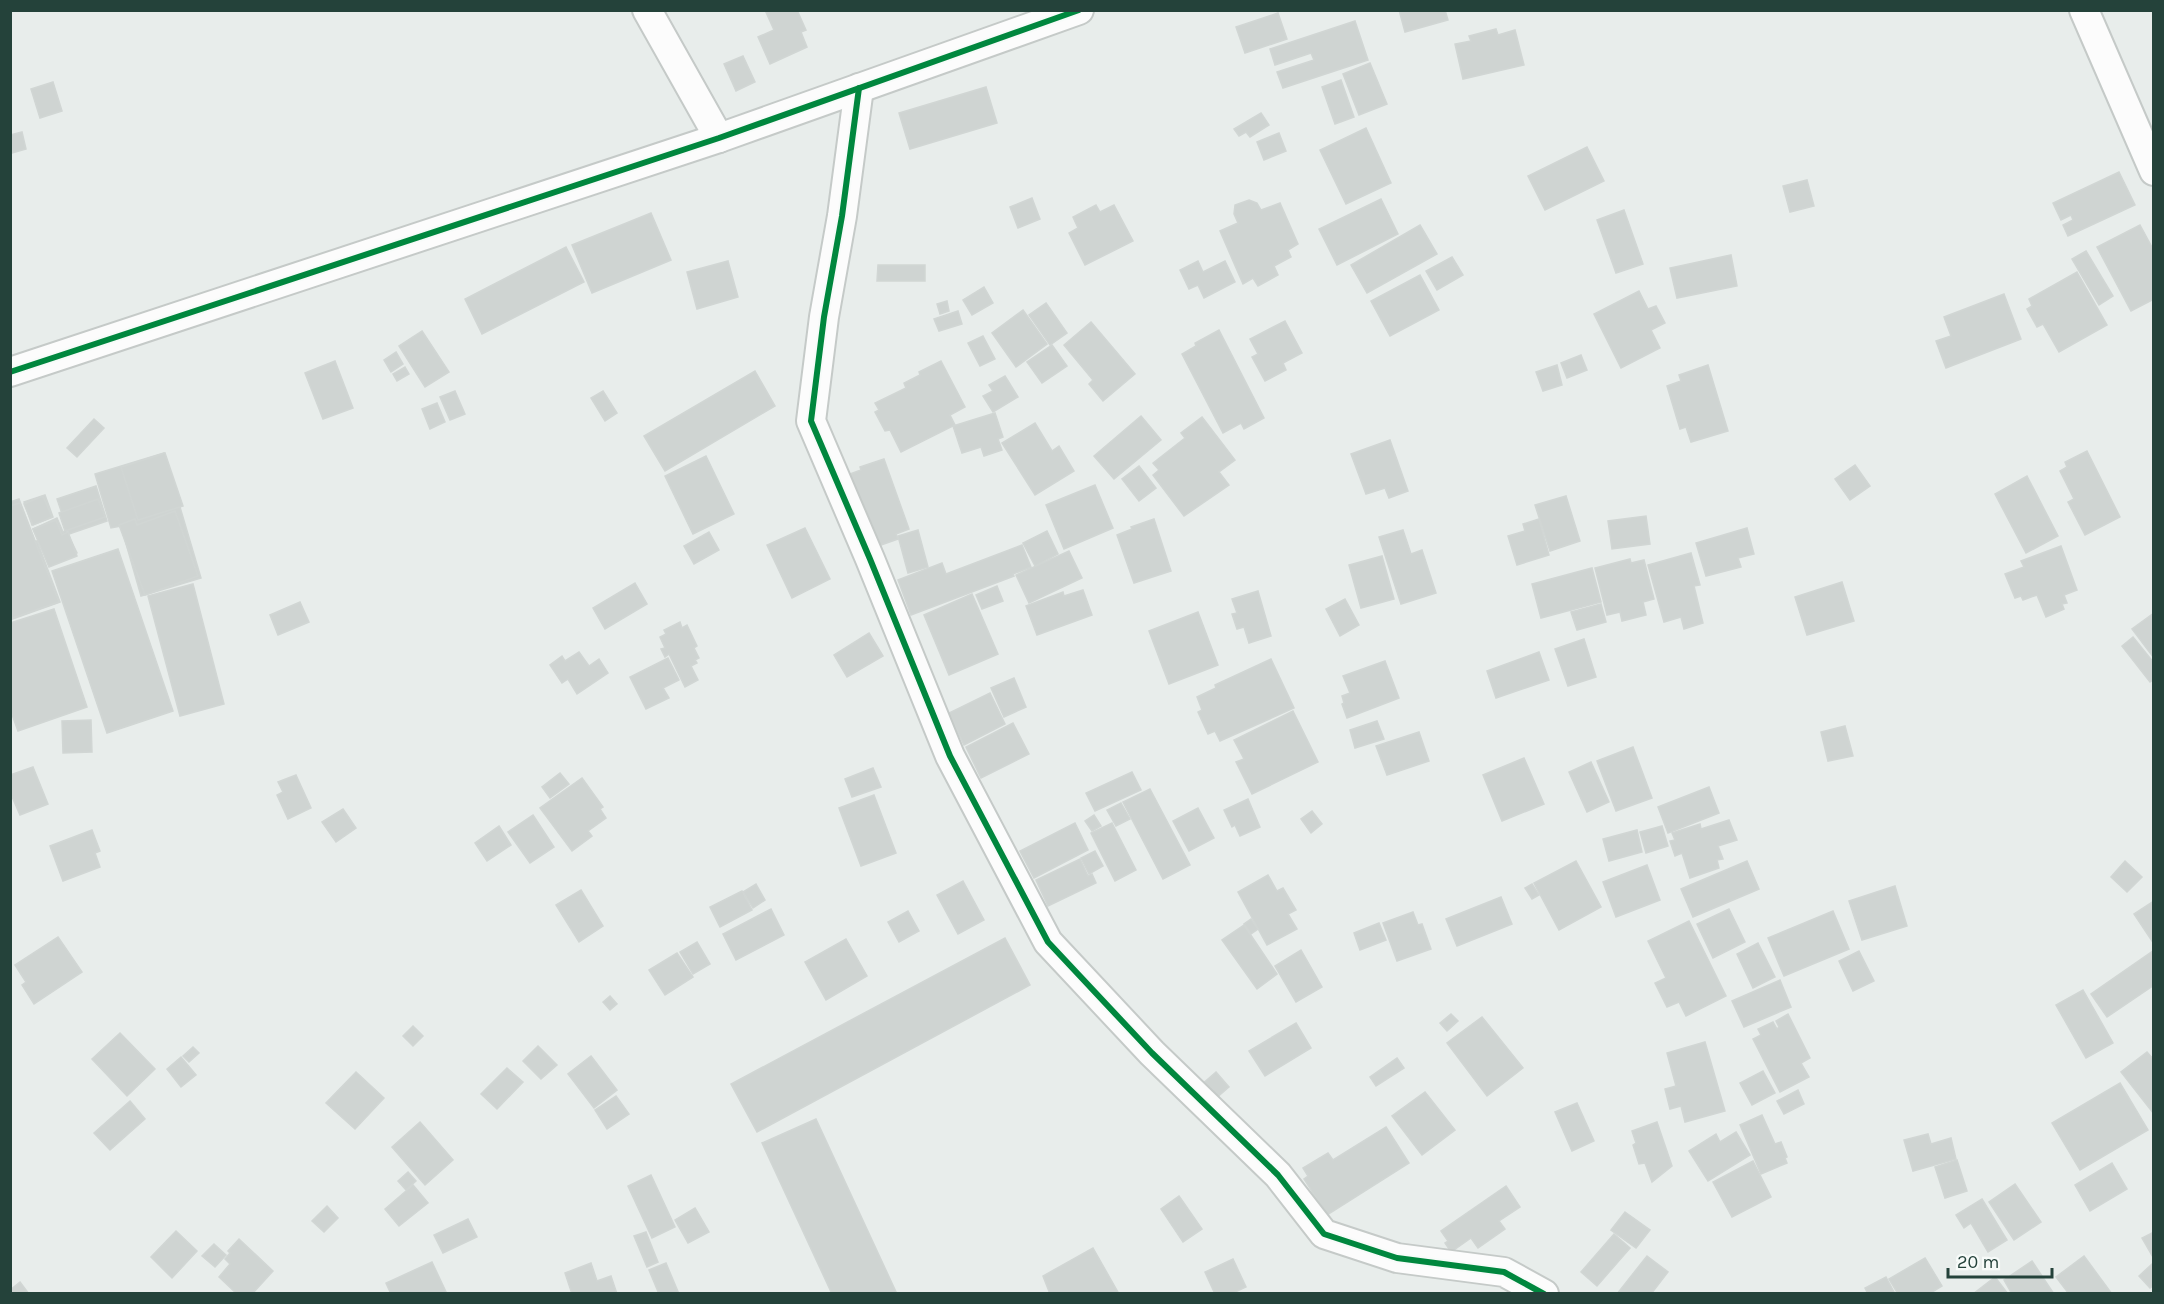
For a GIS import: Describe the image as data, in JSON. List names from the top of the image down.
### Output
{
  "scale_bar": "20 m"
}
